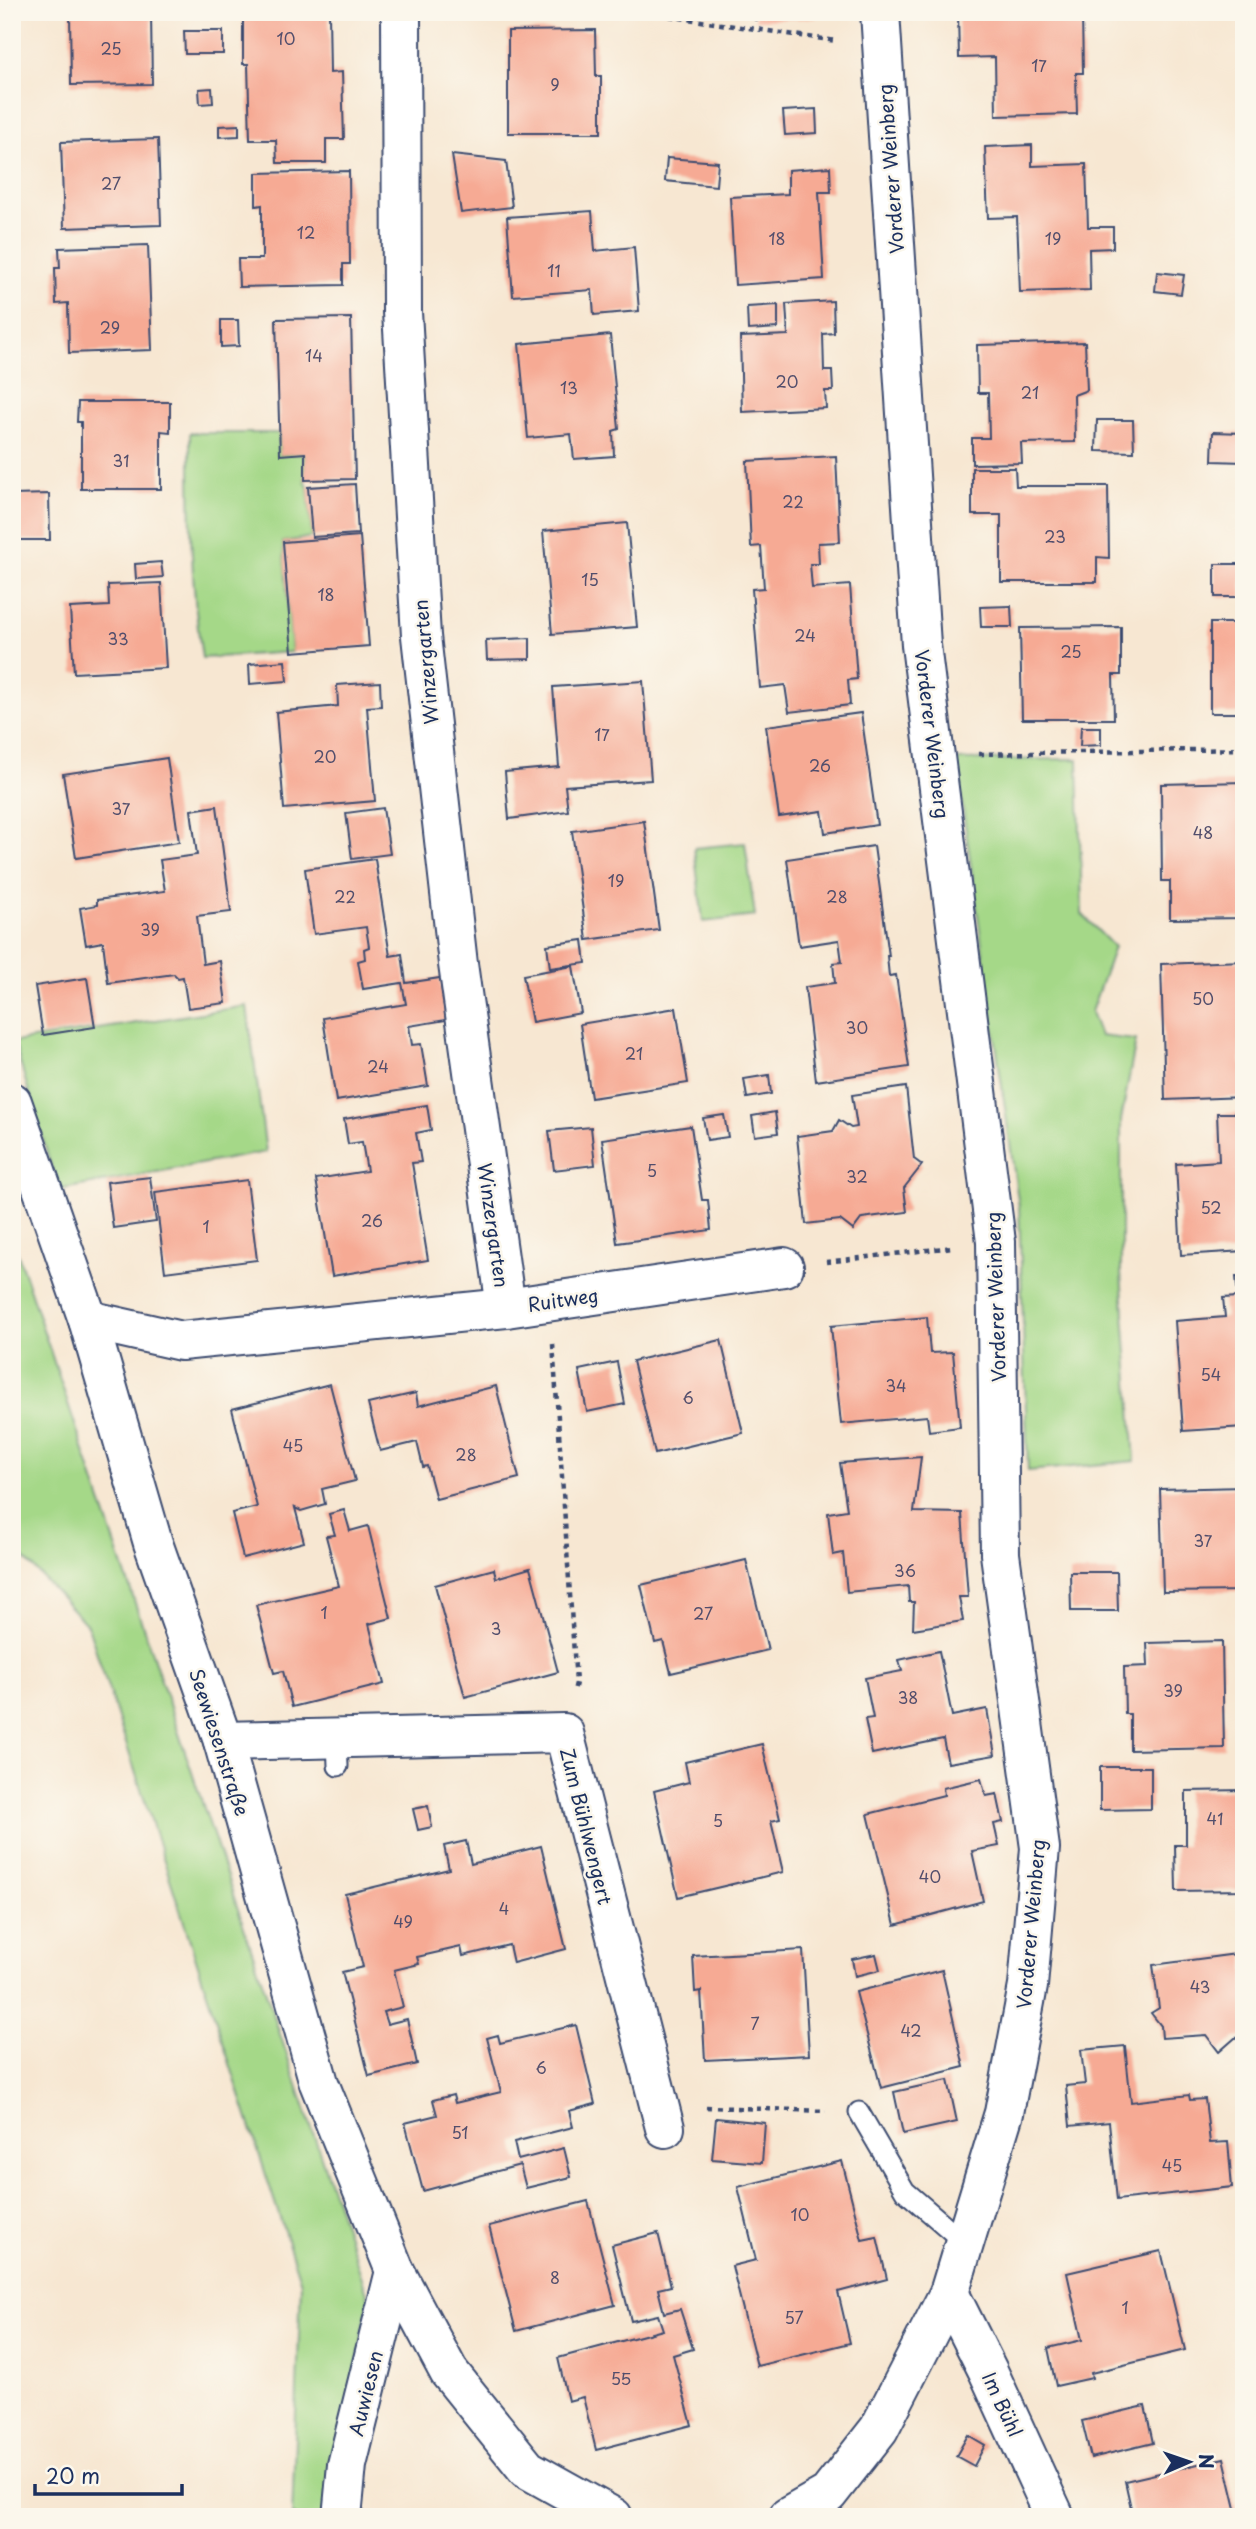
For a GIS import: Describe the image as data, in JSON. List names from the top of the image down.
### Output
{
  "streets": {
    "street": [
      "Vorderer Weinberg",
      "Winzergarten",
      "Ruitweg",
      "Seewiesenstraße",
      "Zum Bühlwengert",
      "Auwiesen",
      "Im Bühl"
    ]
  },
  "crossings": [
    ["Vorderer Weinberg", "Im Bühl"],
    ["Winzergarten", "Ruitweg"],
    ["Ruitweg", "Seewiesenstraße"],
    ["Seewiesenstraße", "Zum Bühlwengert"],
    ["Seewiesenstraße", "Auwiesen"]
  ],
  "house_numbers": [
    "10",
    "25",
    "17",
    "9",
    "27",
    "12",
    "18",
    "19",
    "11",
    "29",
    "14",
    "20",
    "13",
    "21",
    "31",
    "22",
    "23",
    "15",
    "18",
    "24",
    "33",
    "25",
    "17",
    "20",
    "26",
    "37",
    "48",
    "19",
    "22",
    "28",
    "39",
    "50",
    "30",
    "21",
    "24",
    "5",
    "32",
    "52",
    "26",
    "1",
    "54",
    "34",
    "6",
    "45",
    "28",
    "37",
    "36",
    "1",
    "27",
    "3",
    "39",
    "38",
    "41",
    "5",
    "40",
    "4",
    "49",
    "43",
    "7",
    "42",
    "6",
    "51",
    "45",
    "10",
    "8",
    "1",
    "57",
    "55"
  ],
  "scale_bar": "20 m",
  "north": "right"
}
